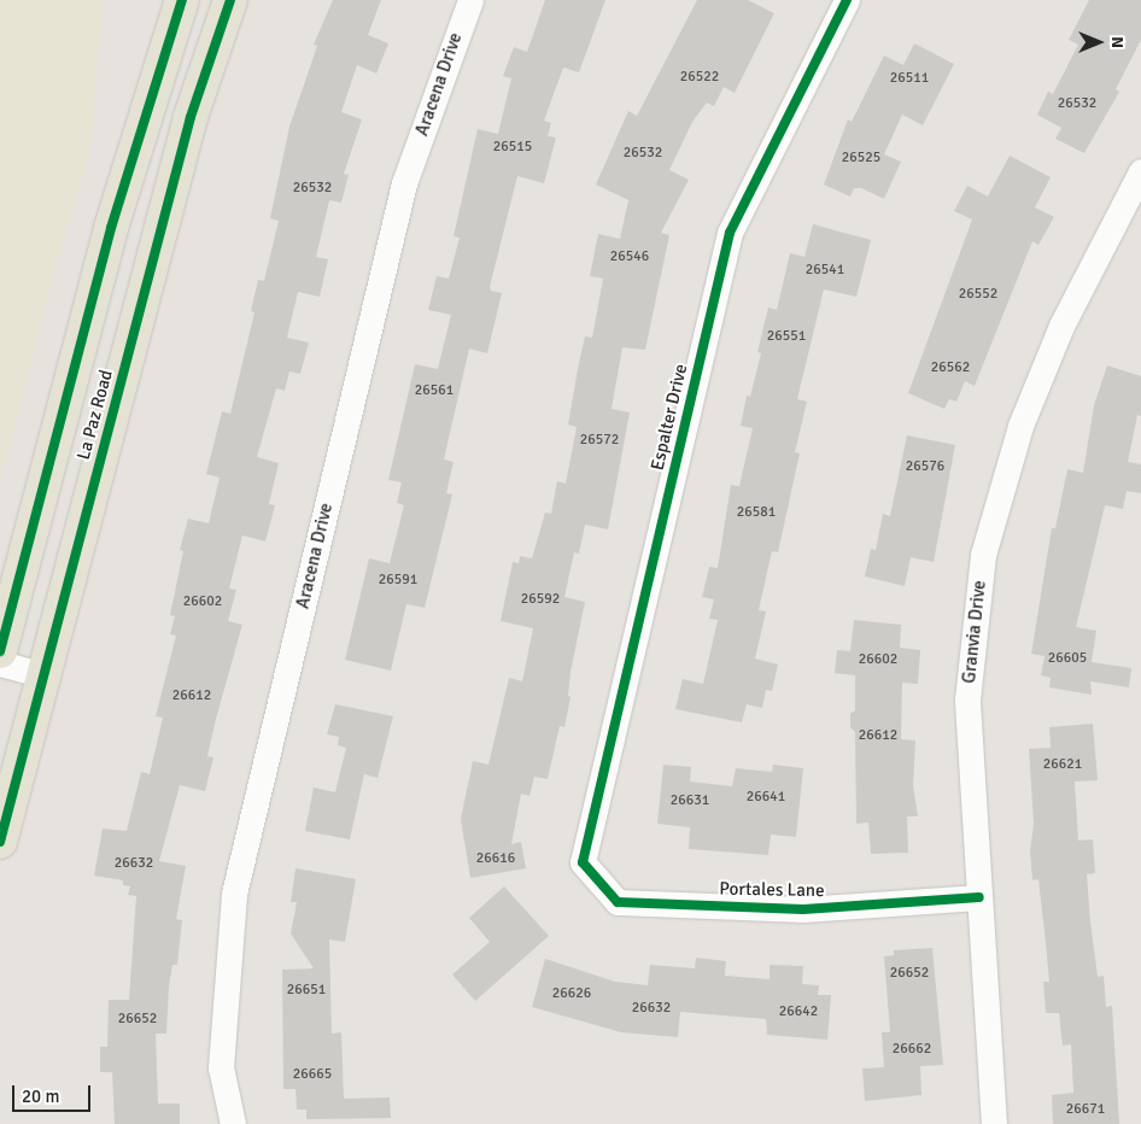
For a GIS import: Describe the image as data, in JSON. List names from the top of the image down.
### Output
{
  "streets": {
    "main road": ["La Paz Road"],
    "street": [
      "Aracena Drive",
      "Espalter Drive",
      "Granvia Drive",
      "Portales Lane"
    ]
  },
  "crossings": [
    ["Espalter Drive", "Portales Lane"],
    ["Granvia Drive", "Portales Lane"]
  ],
  "house_numbers": [
    "26522",
    "26511",
    "26532",
    "26515",
    "26532",
    "26525",
    "26532",
    "26546",
    "26541",
    "26552",
    "26551",
    "26562",
    "26561",
    "26572",
    "26576",
    "26581",
    "26591",
    "26592",
    "26602",
    "26605",
    "26602",
    "26612",
    "26612",
    "26621",
    "26641",
    "26631",
    "26616",
    "26632",
    "26652",
    "26651",
    "26626",
    "26632",
    "26642",
    "26652",
    "26662",
    "26665",
    "26671"
  ],
  "scale_bar": "20 m",
  "north": "right"
}
